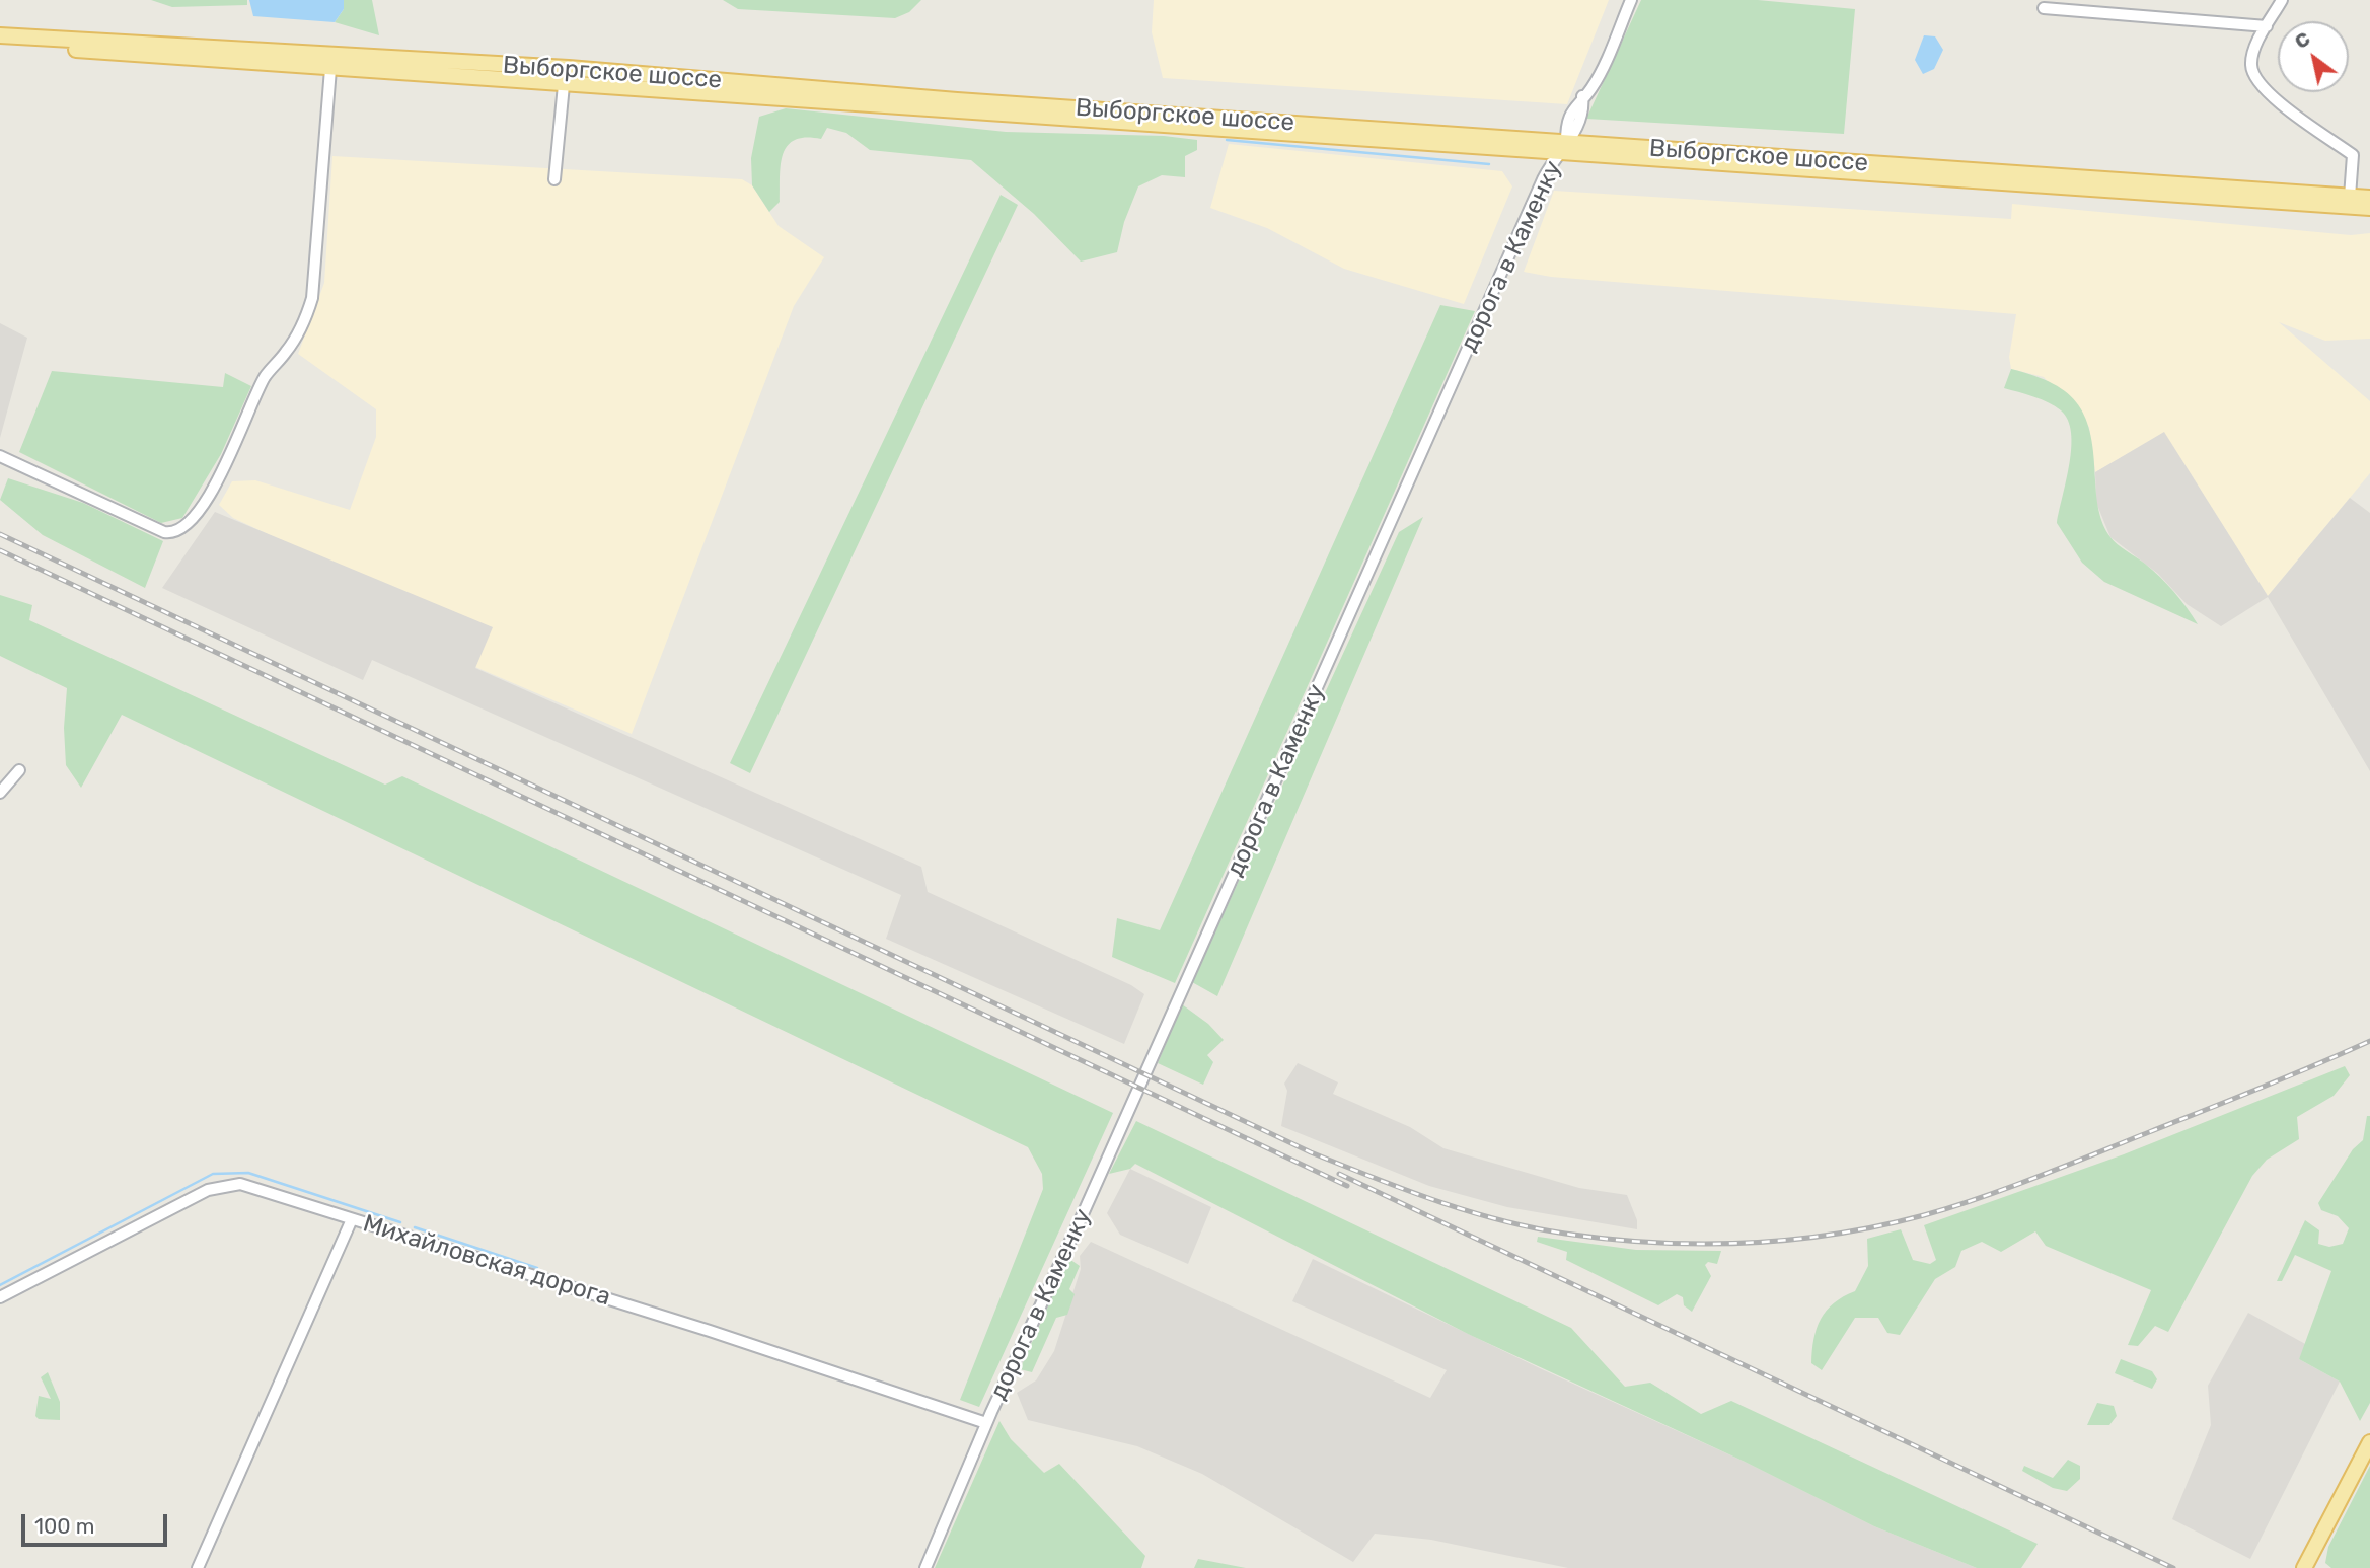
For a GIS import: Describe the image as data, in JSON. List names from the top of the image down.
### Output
{
  "streets": {
    "main road": ["Выборгское шоссе"],
    "street": ["дорога в Каменку", "Михайловская дорога"]
  },
  "crossings": [
    ["Выборгское шоссе", "дорога в Каменку"],
    ["дорога в Каменку", "Михайловская дорога"]
  ],
  "scale_bar": "100 m",
  "north": "top left"
}
